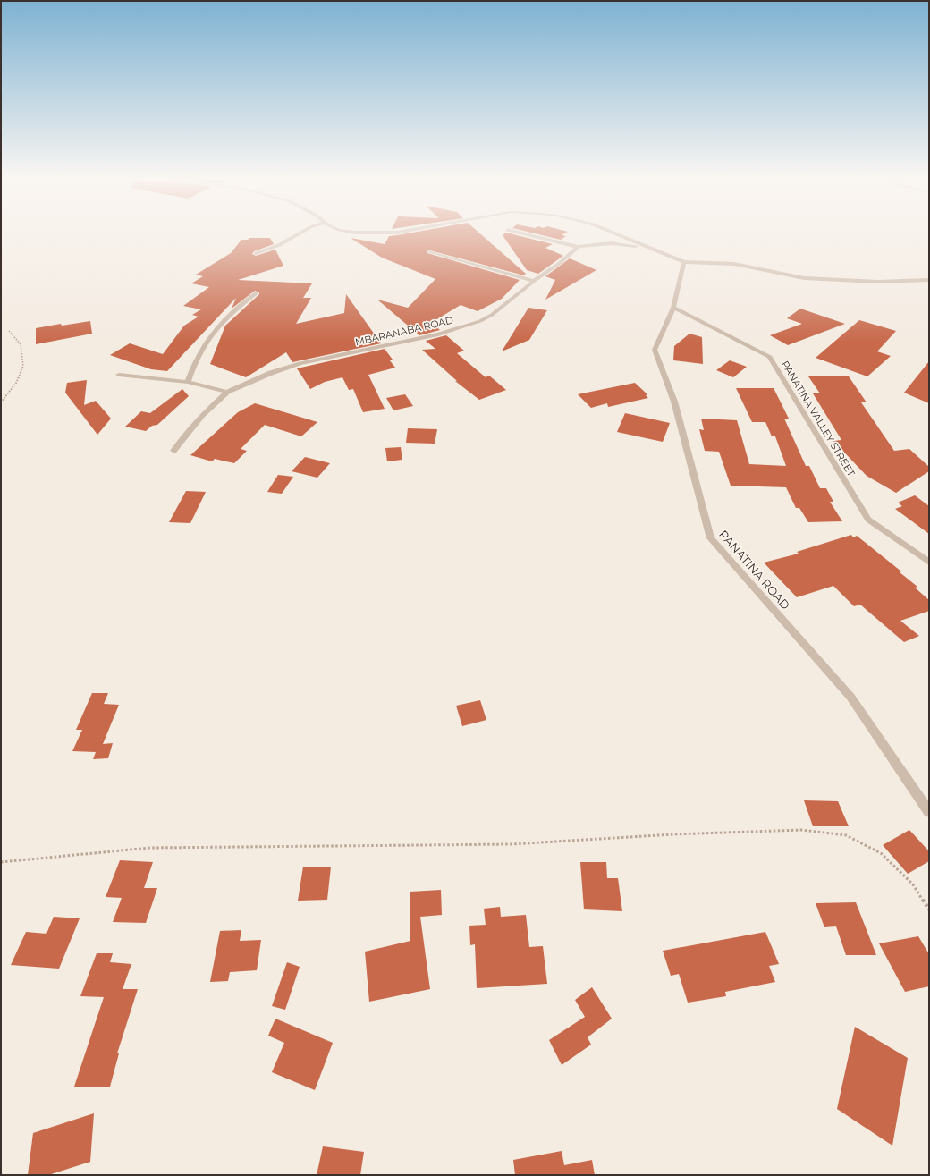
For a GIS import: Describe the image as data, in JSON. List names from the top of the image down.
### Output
{
  "streets": {
    "street": ["MBARANABA ROAD", "PANATINA VALLEY STREET", "PANATINA ROAD"]
  },
  "crossings": [
    ["PANATINA VALLEY STREET", "PANATINA ROAD"]
  ]
}
